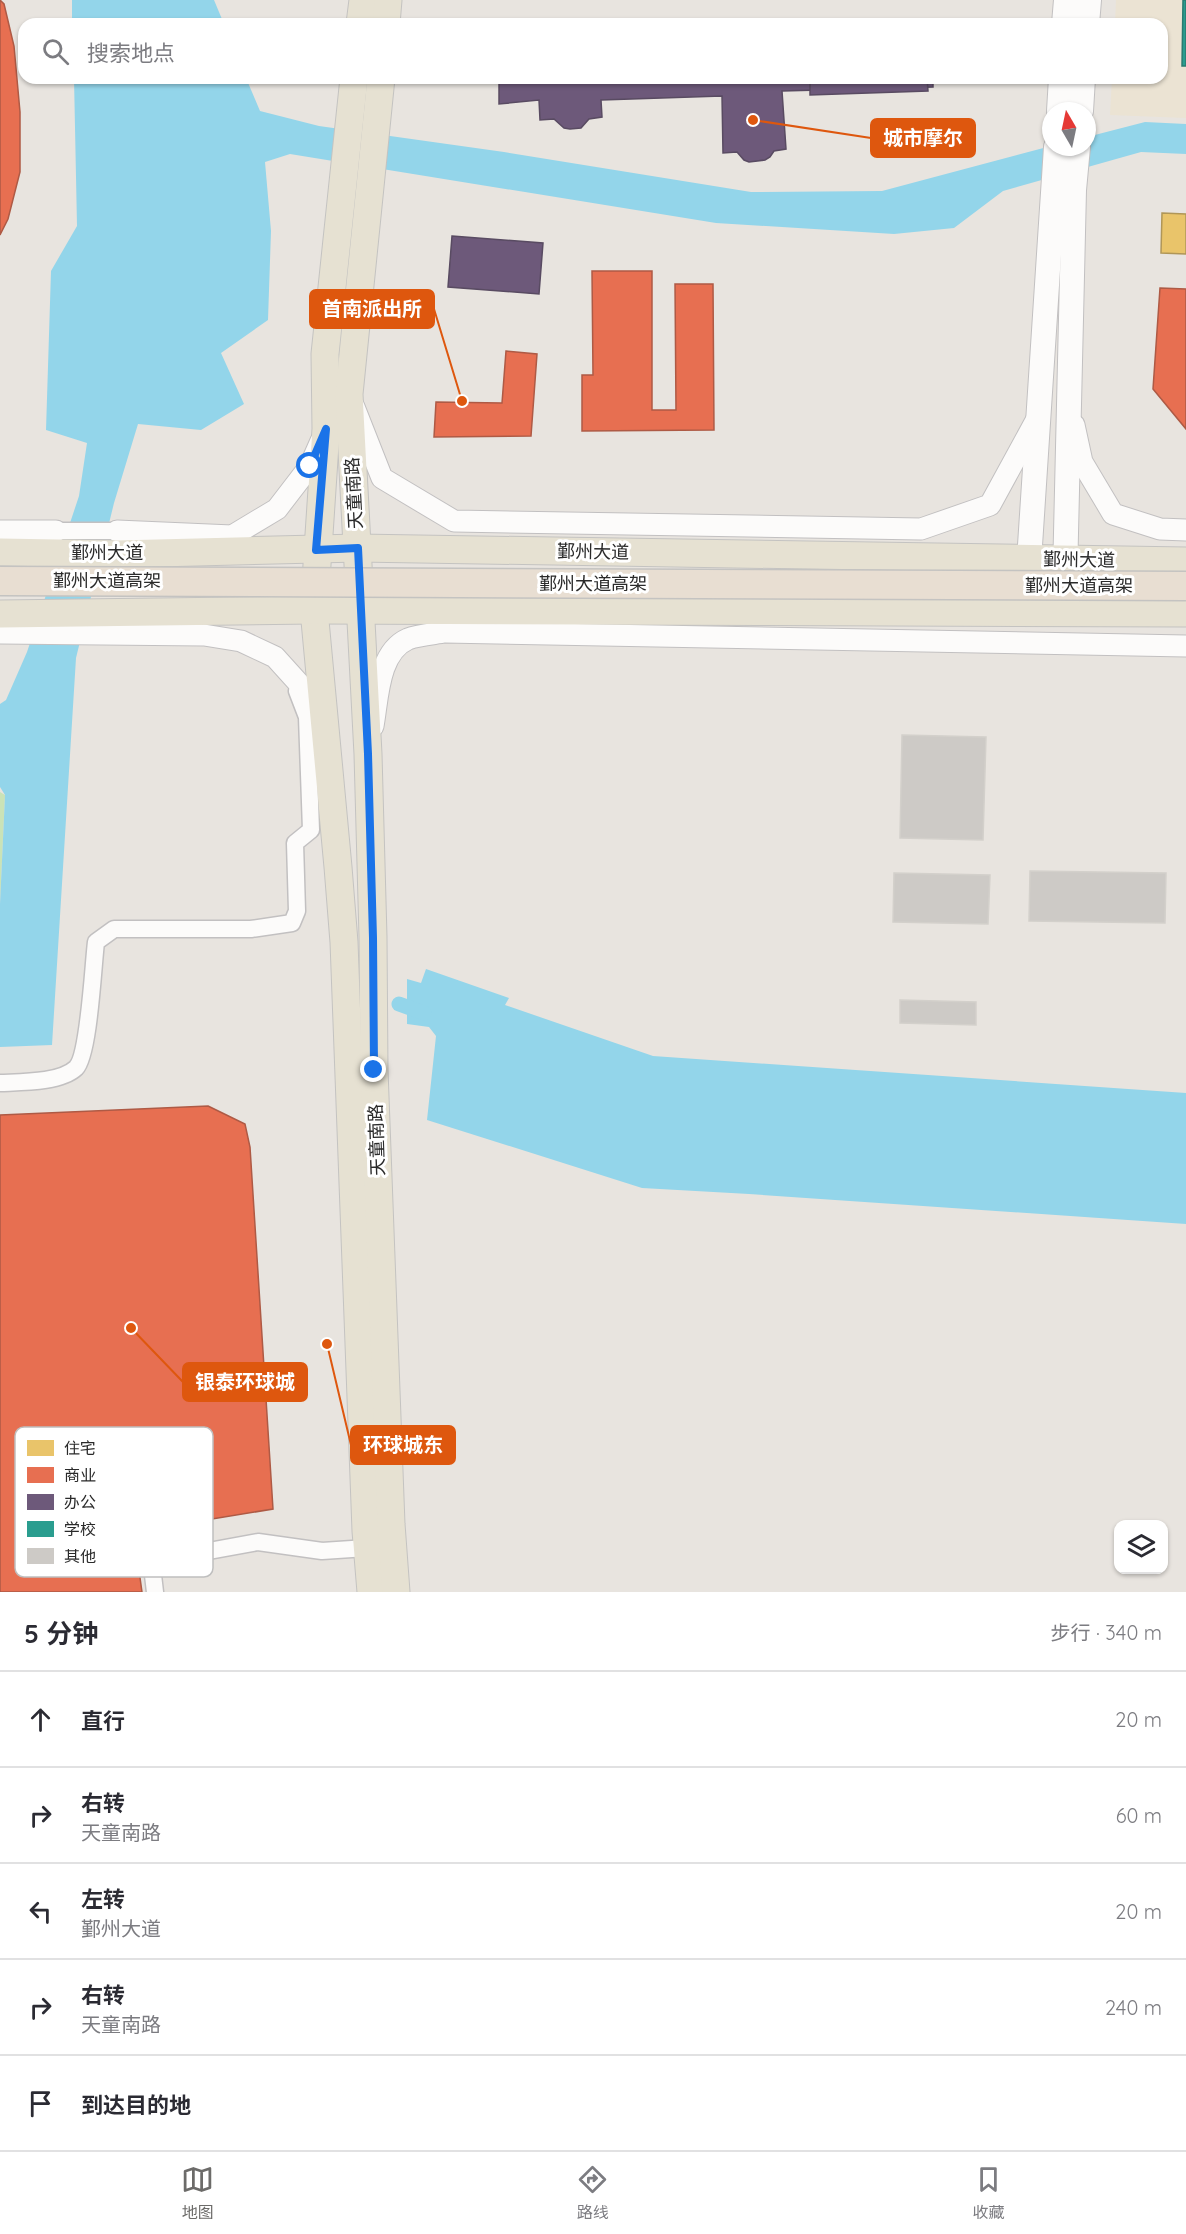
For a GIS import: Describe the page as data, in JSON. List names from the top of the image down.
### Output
{
  "streets": {
    "highway": ["鄞州大道高架"],
    "main road": ["天童南路", "鄞州大道"]
  },
  "crossings": [
    ["天童南路", "鄞州大道"]
  ],
  "places": [
    "城市摩尔",
    "首南派出所",
    "银泰环球城",
    "环球城东"
  ],
  "legend": [
    "住宅",
    "商业",
    "办公",
    "学校",
    "其他"
  ],
  "north": "top",
  "page": {
    "search": "搜索地点",
    "heading": ["5 分钟", "步行 · 340 m"],
    "list": [
      ["直行", "20 m"],
      ["右转", "天童南路", "60 m"],
      ["左转", "鄞州大道", "20 m"],
      ["右转", "天童南路", "240 m"],
      "到达目的地"
    ],
    "nav": ["地图", "路线", "收藏"]
  }
}
